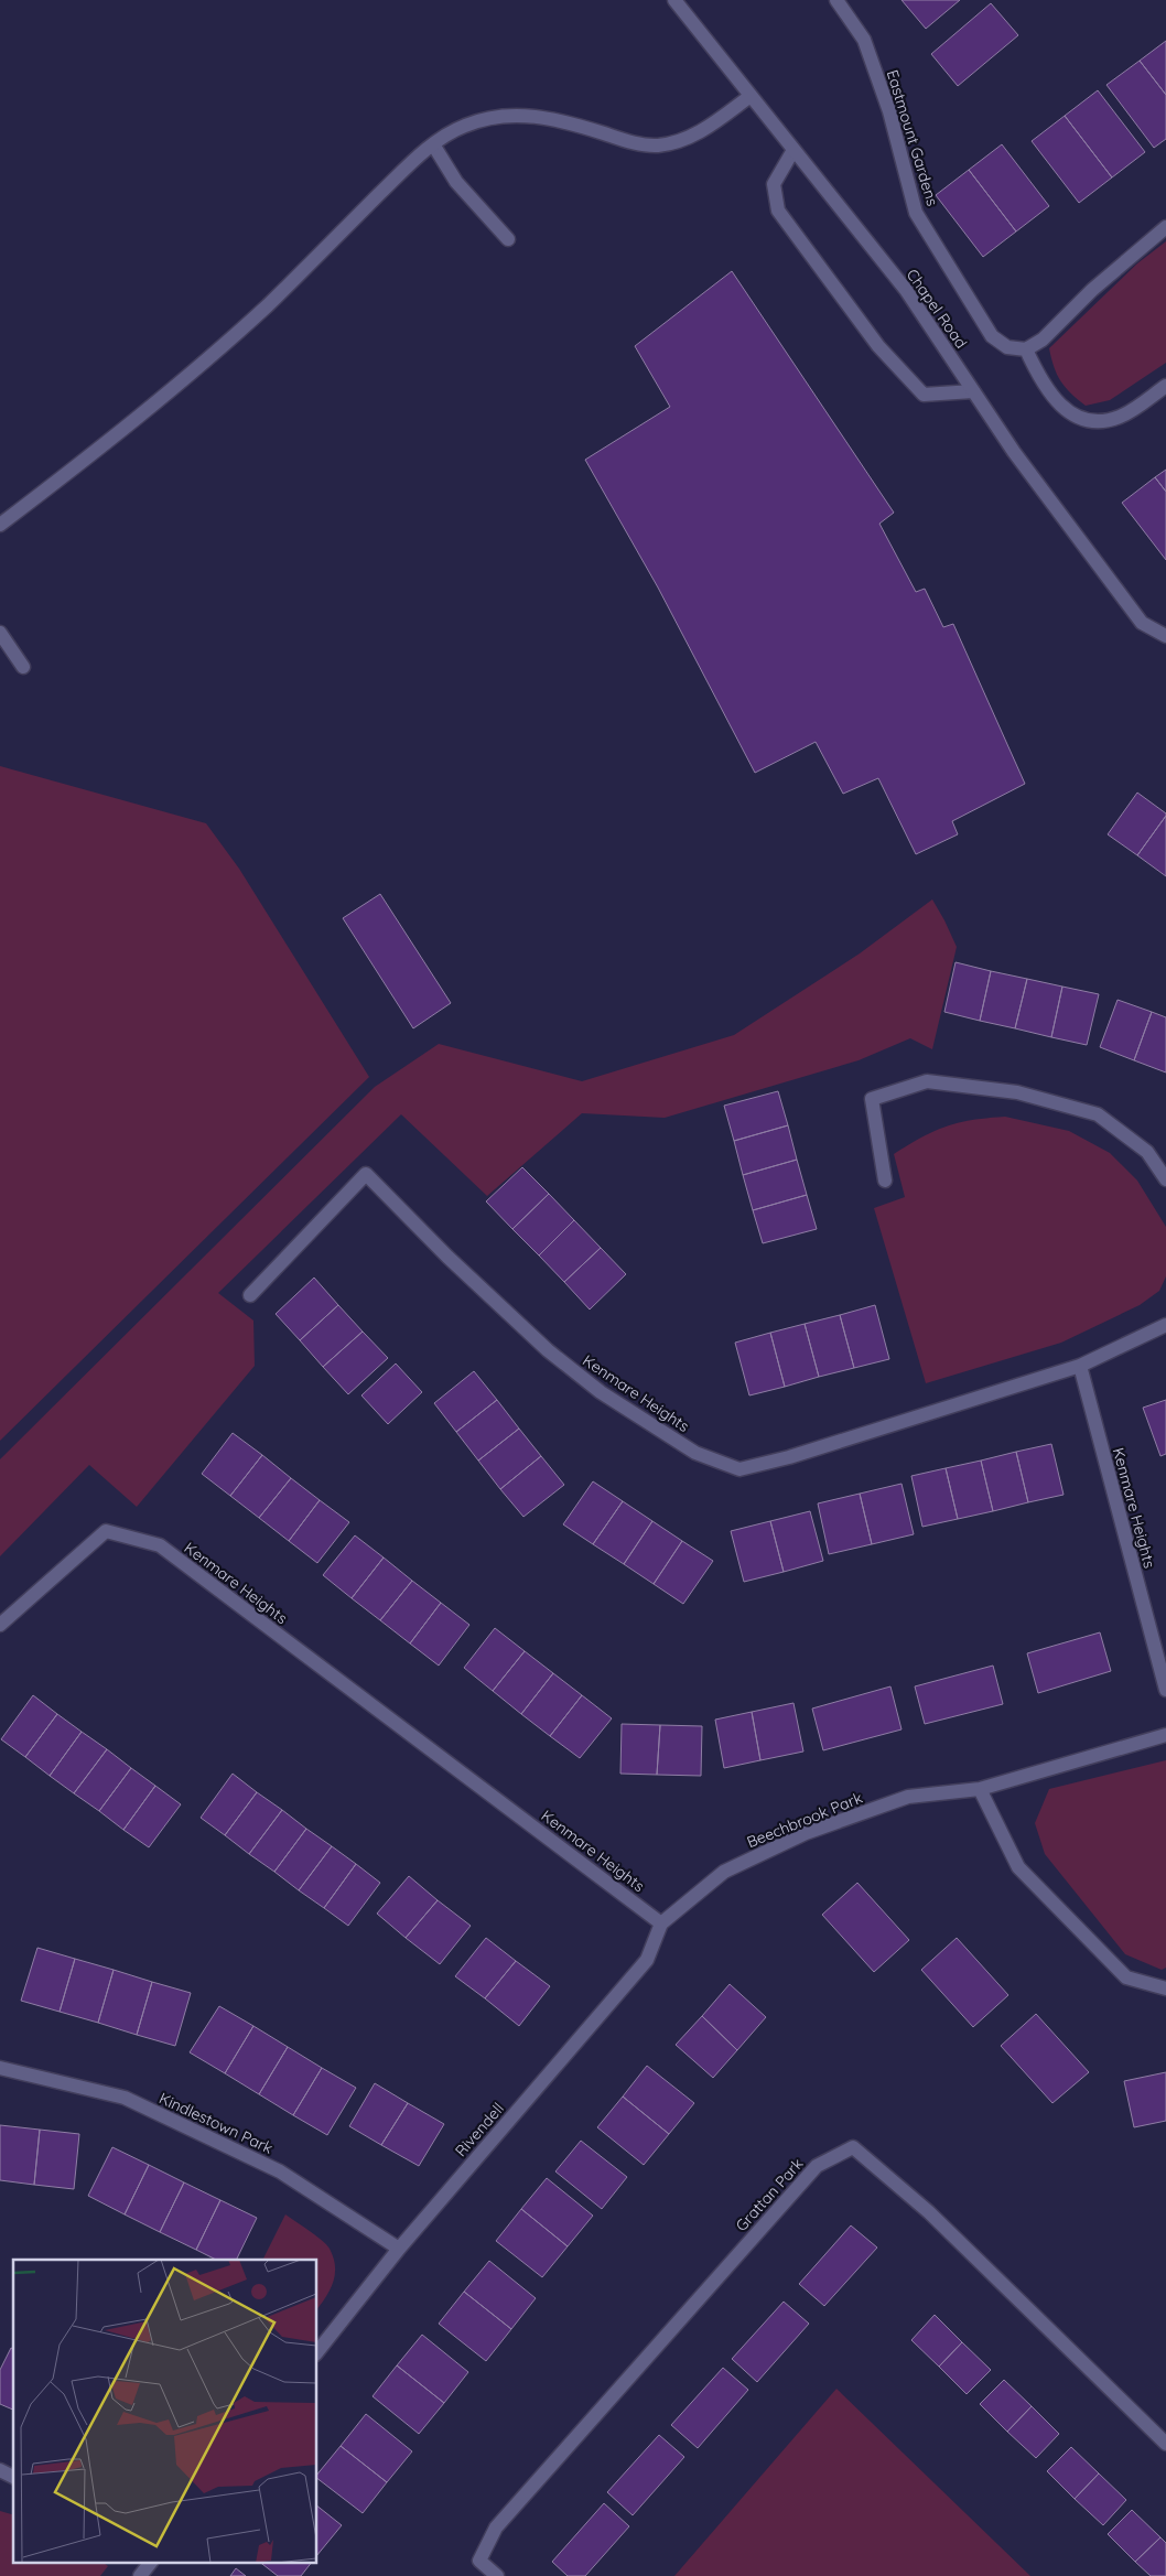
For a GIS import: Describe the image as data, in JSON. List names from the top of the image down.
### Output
{
  "streets": {
    "street": [
      "Eastmount Gardens",
      "Chapel Road",
      "Kenmare Heights",
      "Beechbrook Park",
      "Kindlestown Park",
      "Rivendell",
      "Grattan Park"
    ]
  },
  "crossings": [
    ["Kenmare Heights", "Beechbrook Park"],
    ["Kenmare Heights", "Rivendell"],
    ["Beechbrook Park", "Rivendell"],
    ["Kindlestown Park", "Rivendell"]
  ]
}
